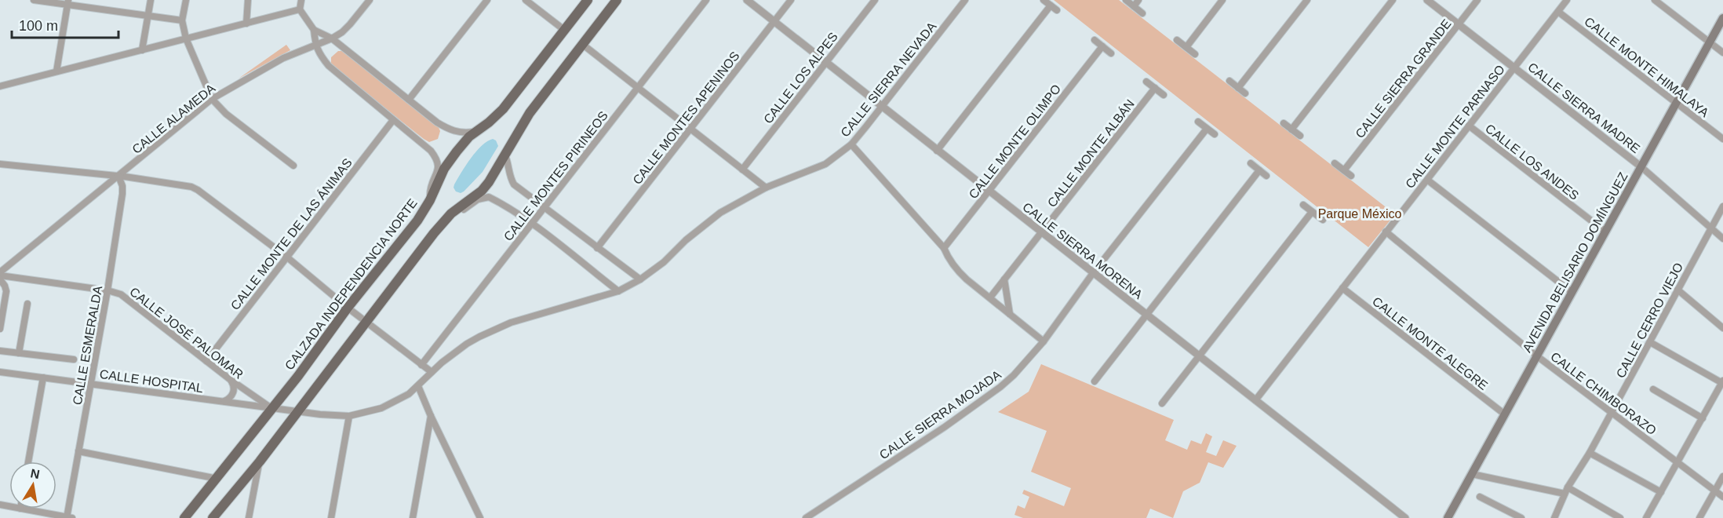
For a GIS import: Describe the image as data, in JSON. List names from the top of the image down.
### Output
{
  "streets": {
    "main road": ["AVENIDA BELISARIO DOMÍNGUEZ", "CALZADA INDEPENDENCIA NORTE"],
    "street": [
      "CALLE MONTE HIMALAYA",
      "CALLE LOS ALPES",
      "CALLE SIERRA GRANDE",
      "CALLE SIERRA NEVADA",
      "CALLE SIERRA MADRE",
      "CALLE MONTES APENINOS",
      "CALLE ALAMEDA",
      "CALLE MONTE PARNASO",
      "CALLE MONTE OLIMPO",
      "CALLE MONTE ALBÁN",
      "CALLE LOS ANDES",
      "CALLE MONTES PIRINEOS",
      "CALLE MONTE DE LAS ÁNIMAS",
      "CALLE SIERRA MORENA",
      "CALLE CERRO VIEJO",
      "CALLE JOSÉ PALOMAR",
      "CALLE MONTE ALEGRE",
      "CALLE ESMERALDA",
      "CALLE HOSPITAL",
      "CALLE CHIMBORAZO",
      "CALLE SIERRA MOJADA"
    ]
  },
  "crossings": [
    ["CALLE MONTE HIMALAYA", "CALLE MONTE PARNASO"],
    ["CALLE MONTE HIMALAYA", "AVENIDA BELISARIO DOMÍNGUEZ"],
    ["CALLE LOS ALPES", "CALLE SIERRA MORENA"],
    ["CALLE SIERRA GRANDE", "CALLE SIERRA MADRE"],
    ["CALLE SIERRA NEVADA", "CALLE SIERRA MORENA"],
    ["CALLE SIERRA NEVADA", "CALZADA INDEPENDENCIA NORTE"],
    ["CALLE SIERRA NEVADA", "CALLE JOSÉ PALOMAR"],
    ["CALLE SIERRA NEVADA", "CALLE HOSPITAL"],
    ["CALLE SIERRA MADRE", "CALLE MONTE PARNASO"],
    ["CALLE SIERRA MADRE", "AVENIDA BELISARIO DOMÍNGUEZ"],
    ["CALLE SIERRA MADRE", "CALLE CERRO VIEJO"],
    ["CALLE MONTES APENINOS", "CALLE SIERRA MORENA"],
    ["CALLE ALAMEDA", "CALLE JOSÉ PALOMAR"],
    ["CALLE ALAMEDA", "CALLE ESMERALDA"],
    ["CALLE MONTE PARNASO", "CALLE LOS ANDES"],
    ["CALLE MONTE PARNASO", "CALLE SIERRA MORENA"],
    ["CALLE MONTE PARNASO", "CALLE MONTE ALEGRE"],
    ["CALLE MONTE PARNASO", "CALLE CHIMBORAZO"],
    ["CALLE MONTE OLIMPO", "CALLE SIERRA MORENA"],
    ["CALLE MONTE ALBÁN", "CALLE SIERRA MORENA"],
    ["CALLE LOS ANDES", "AVENIDA BELISARIO DOMÍNGUEZ"],
    ["CALLE MONTE DE LAS ÁNIMAS", "CALLE JOSÉ PALOMAR"],
    ["CALLE SIERRA MORENA", "CALLE SIERRA MOJADA"],
    ["AVENIDA BELISARIO DOMÍNGUEZ", "CALLE MONTE ALEGRE"],
    ["AVENIDA BELISARIO DOMÍNGUEZ", "CALLE CHIMBORAZO"],
    ["CALZADA INDEPENDENCIA NORTE", "CALLE JOSÉ PALOMAR"],
    ["CALZADA INDEPENDENCIA NORTE", "CALLE HOSPITAL"],
    ["CALLE CERRO VIEJO", "CALLE CHIMBORAZO"],
    ["CALLE JOSÉ PALOMAR", "CALLE ESMERALDA"],
    ["CALLE JOSÉ PALOMAR", "CALLE HOSPITAL"],
    ["CALLE ESMERALDA", "CALLE HOSPITAL"]
  ],
  "parks": ["Parque México"],
  "scale_bar": "100 m",
  "north": "top"
}
